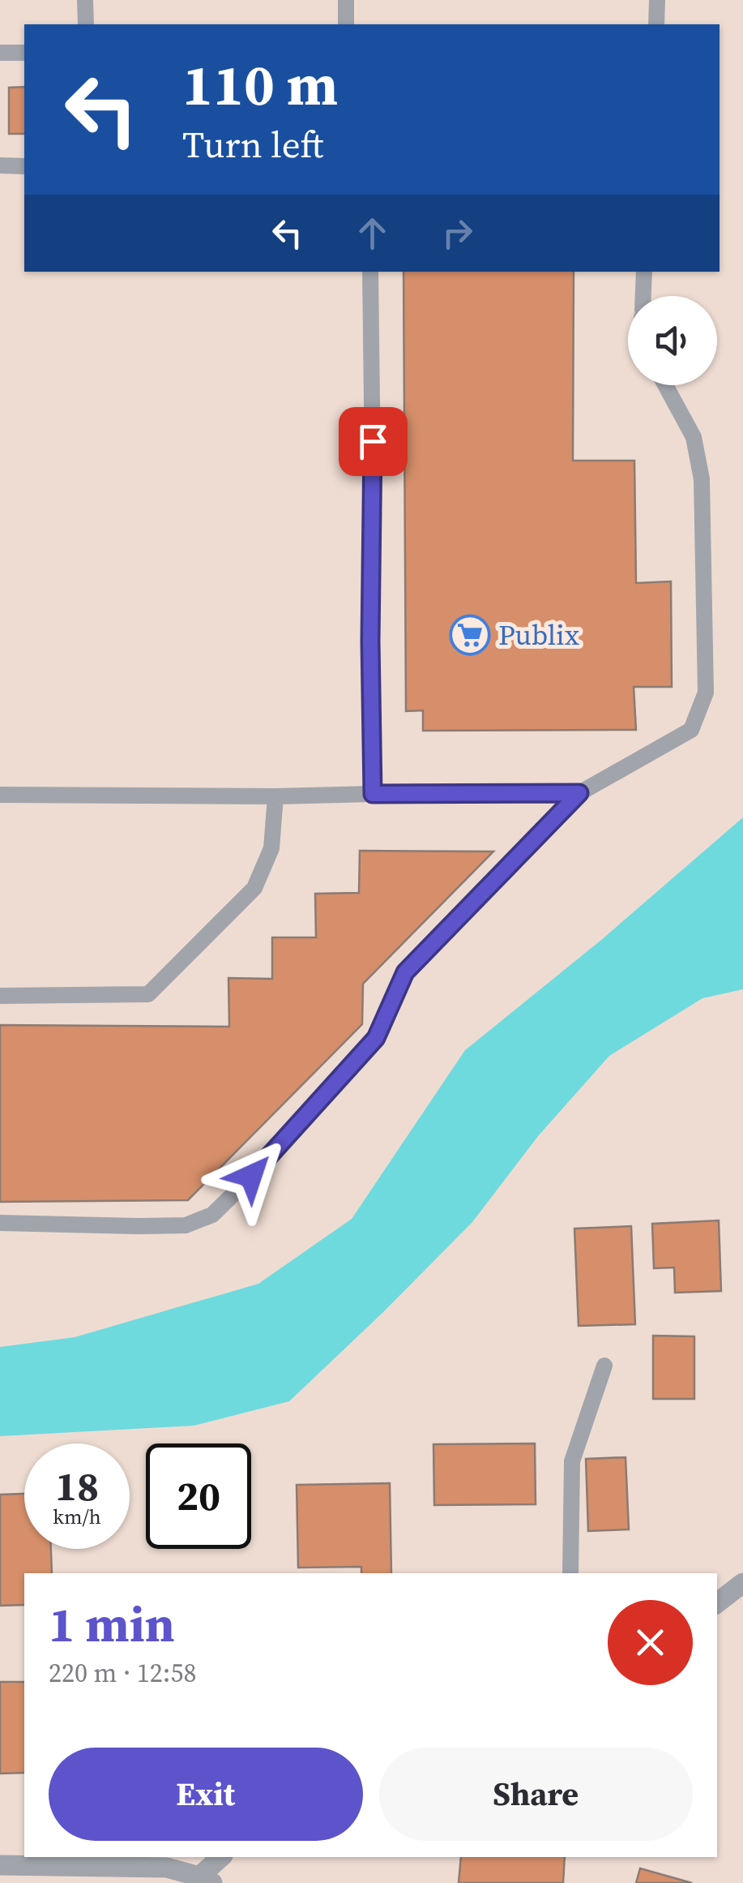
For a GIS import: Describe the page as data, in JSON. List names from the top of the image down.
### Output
{
  "places": {
    "supermarket": ["Publix"]
  },
  "page": {
    "turn": ["110 m", "Turn left"],
    "speed": "18 km/h",
    "limit": "20",
    "heading": ["1 min", "220 m · 12:58"],
    "buttons": ["Exit", "Share"]
  }
}
